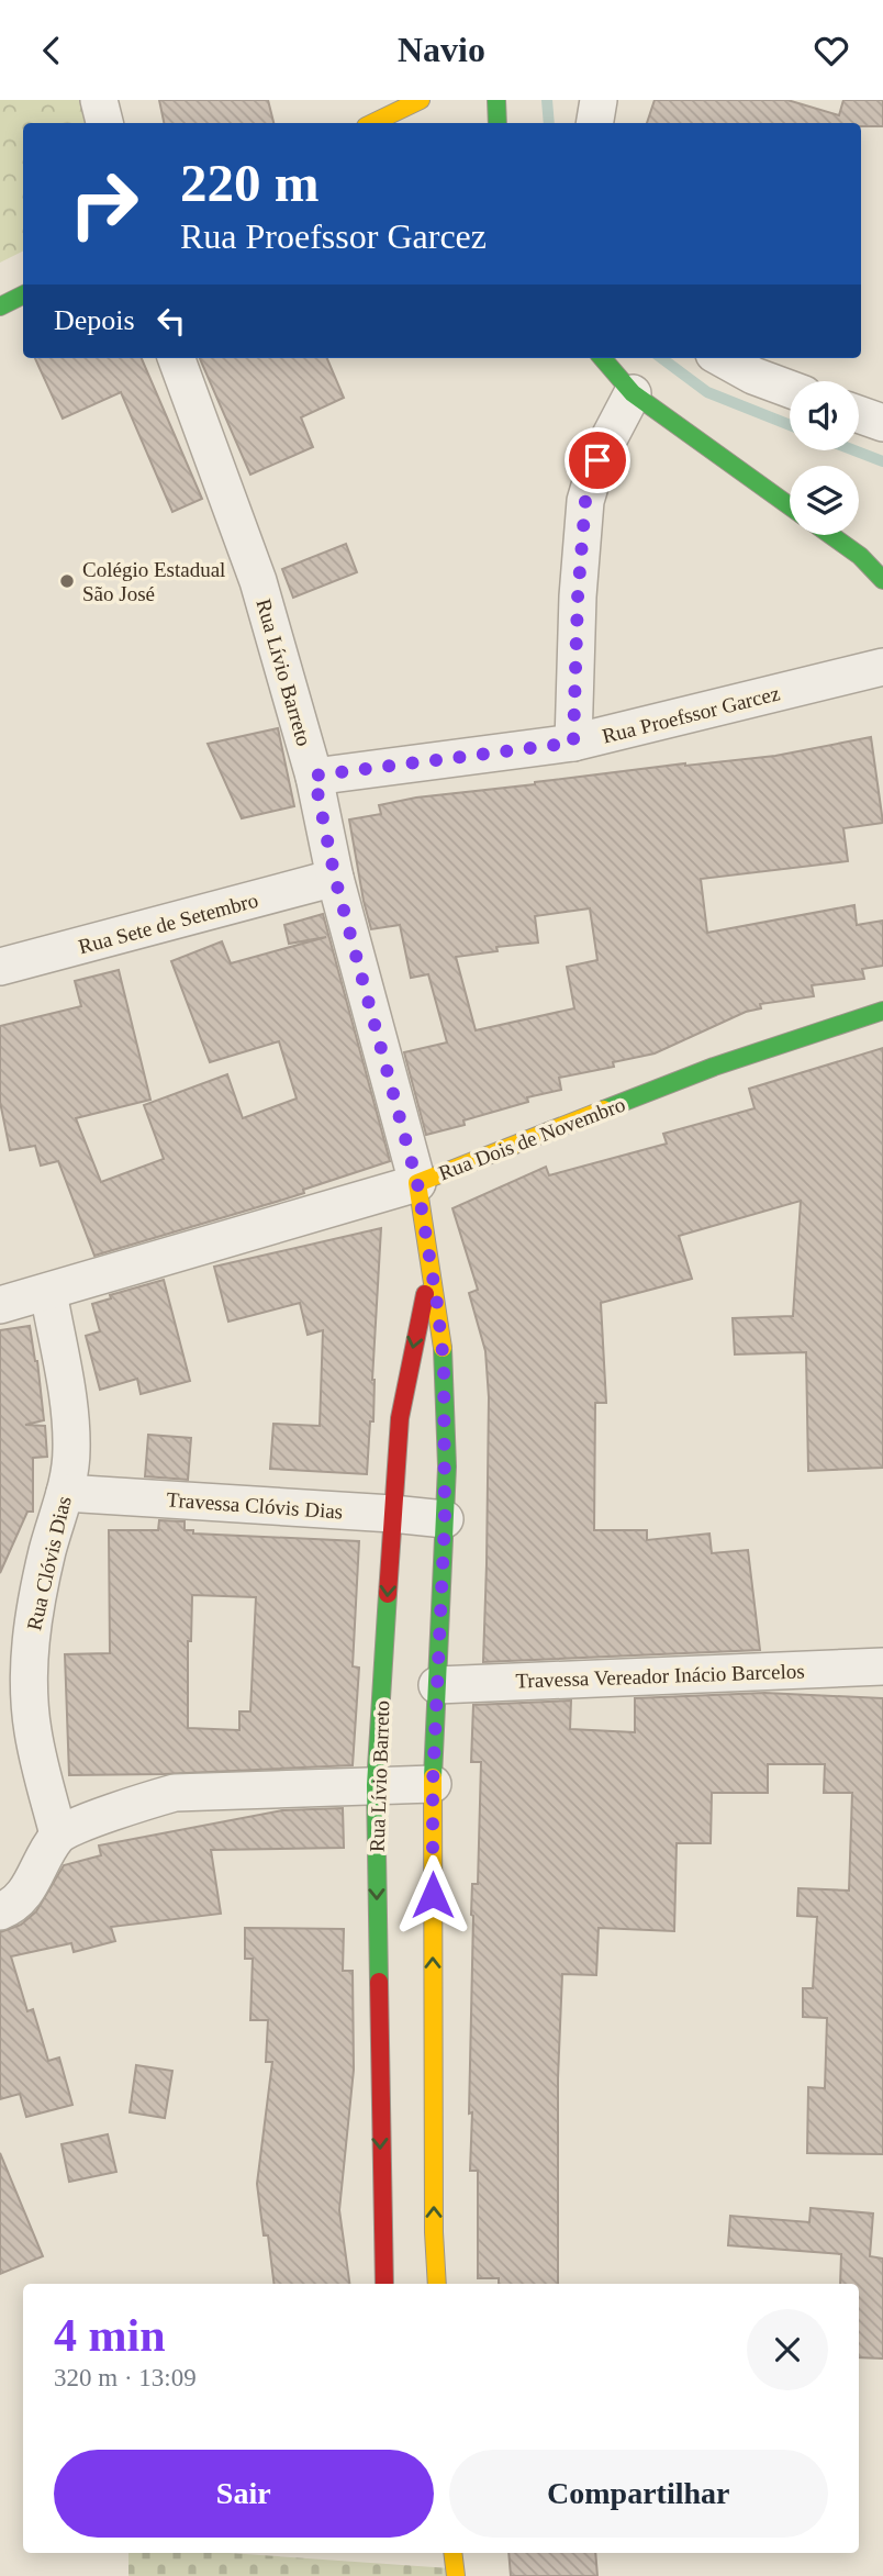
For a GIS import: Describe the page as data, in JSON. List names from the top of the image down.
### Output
{
  "streets": {
    "street": [
      "Rua Lívio Barreto",
      "Rua Proefssor Garcez",
      "Rua Sete de Setembro",
      "Rua Dois de Novembro",
      "Travessa Clóvis Dias",
      "Rua Clóvis Dias",
      "Travessa Vereador Inácio Barcelos"
    ]
  },
  "crossings": [
    ["Rua Lívio Barreto", "Rua Proefssor Garcez"],
    ["Rua Lívio Barreto", "Rua Sete de Setembro"],
    ["Rua Lívio Barreto", "Rua Dois de Novembro"],
    ["Rua Lívio Barreto", "Travessa Clóvis Dias"],
    ["Rua Lívio Barreto", "Travessa Vereador Inácio Barcelos"],
    ["Rua Dois de Novembro", "Rua Clóvis Dias"],
    ["Travessa Clóvis Dias", "Rua Clóvis Dias"]
  ],
  "places": ["Colégio Estadual São José"],
  "page": {
    "header": "Navio",
    "turn": ["220 m", "Rua Proefssor Garcez"],
    "then": "Depois",
    "heading": ["4 min", "320 m · 13:09"],
    "buttons": ["Sair", "Compartilhar"]
  }
}
